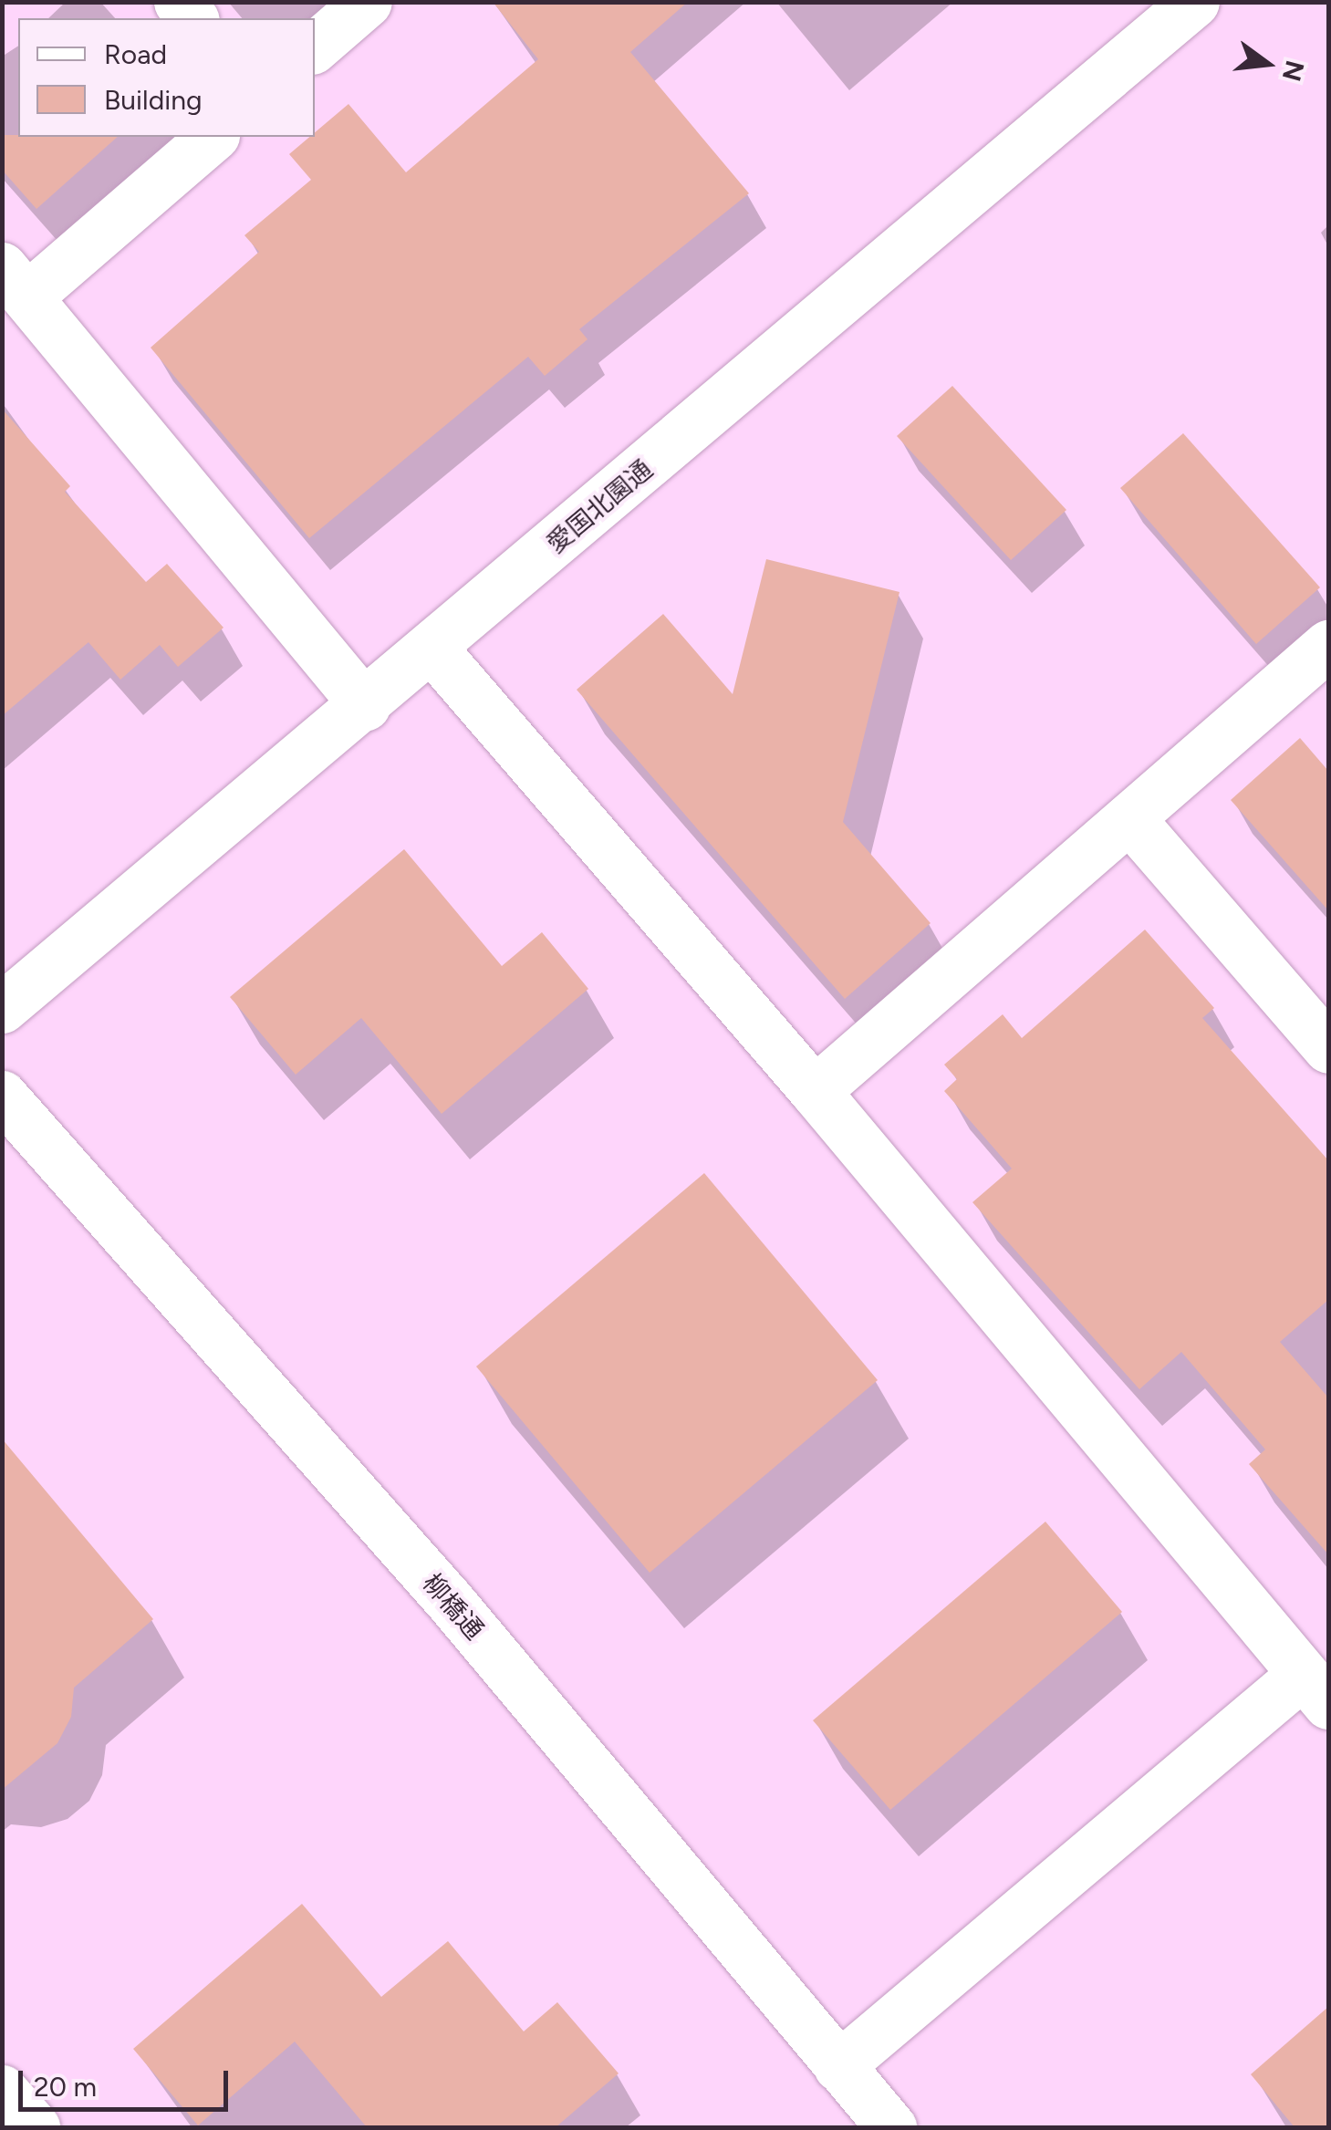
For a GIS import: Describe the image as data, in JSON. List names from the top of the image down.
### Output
{
  "streets": {
    "street": ["愛国北園通", "柳橋通"]
  },
  "legend": ["Road", "Building"],
  "scale_bar": "20 m",
  "north": "right"
}
